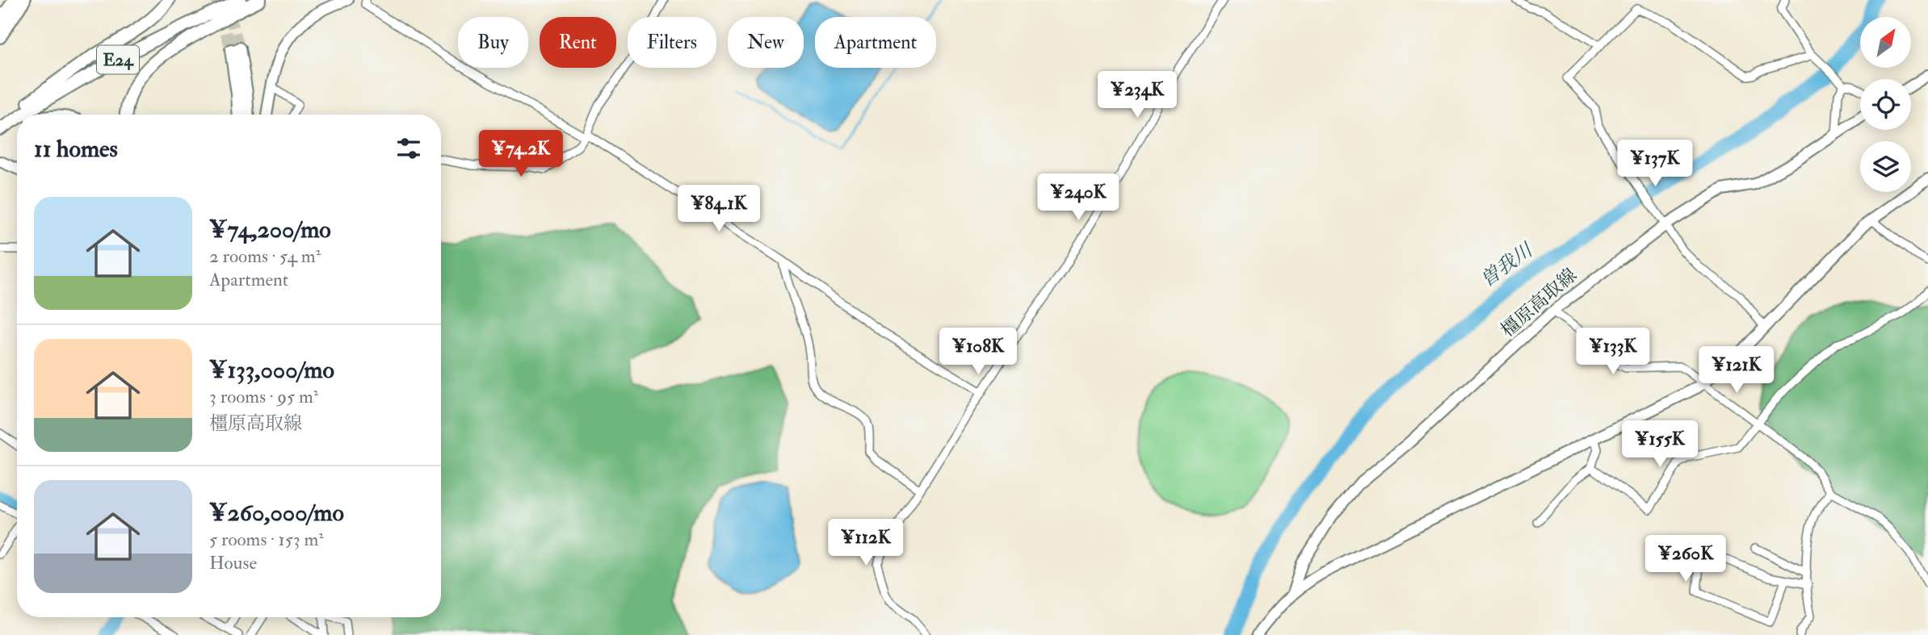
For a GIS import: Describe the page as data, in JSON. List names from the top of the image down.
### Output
{
  "streets": {
    "highway": ["E24"],
    "main road": ["橿原高取線"]
  },
  "water": ["曽我川"],
  "north": "top right",
  "page": {
    "chip": [
      "Buy",
      "Rent",
      "Filters",
      "New",
      "Apartment"
    ],
    "price": [
      "¥234K",
      "¥74.2K",
      "¥137K",
      "¥240K",
      "¥84.1K",
      "¥108K",
      "¥133K",
      "¥121K",
      "¥155K",
      "¥112K",
      "¥260K"
    ],
    "heading": "11 homes",
    "list": [
      {
        "name": "¥74,200/mo",
        "note": "2 rooms · 54 m² · Apartment"
      },
      {
        "name": "¥133,000/mo",
        "note": "3 rooms · 95 m² · 橿原高取線"
      },
      {
        "name": "¥260,000/mo",
        "note": "5 rooms · 153 m² · House"
      }
    ]
  }
}
